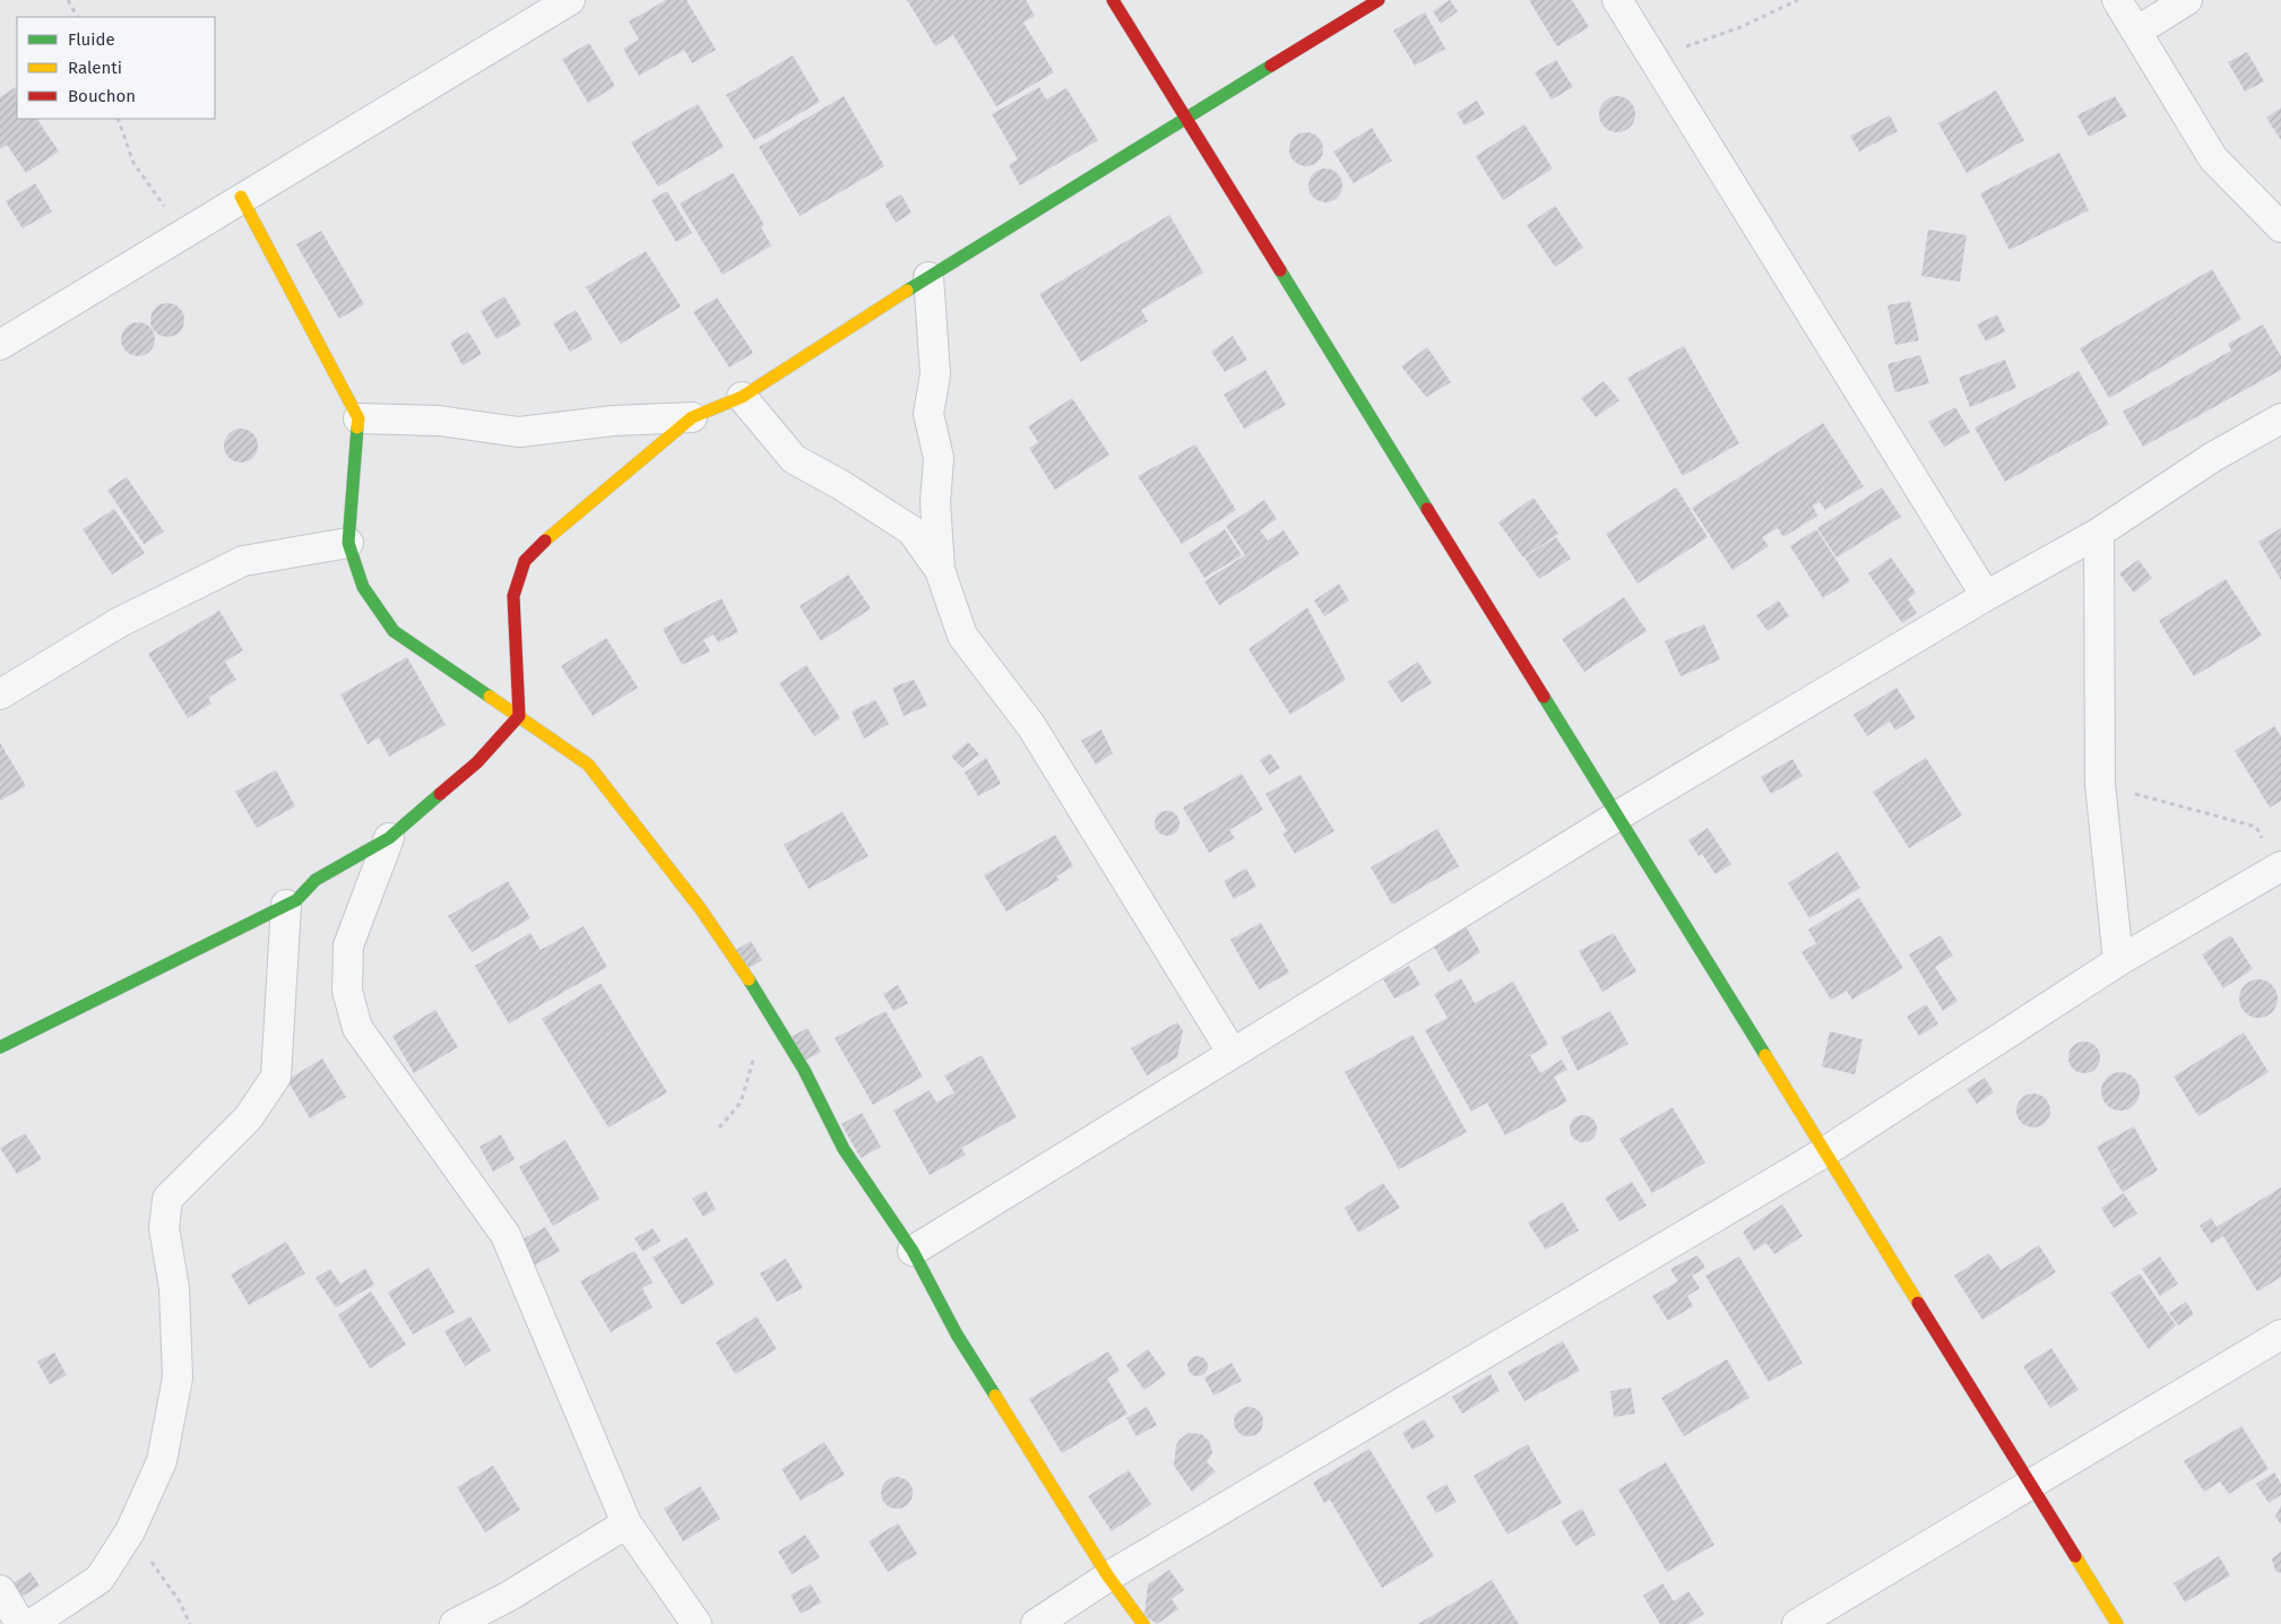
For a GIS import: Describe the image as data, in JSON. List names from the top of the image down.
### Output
{
  "legend": ["Fluide", "Ralenti", "Bouchon"]
}
